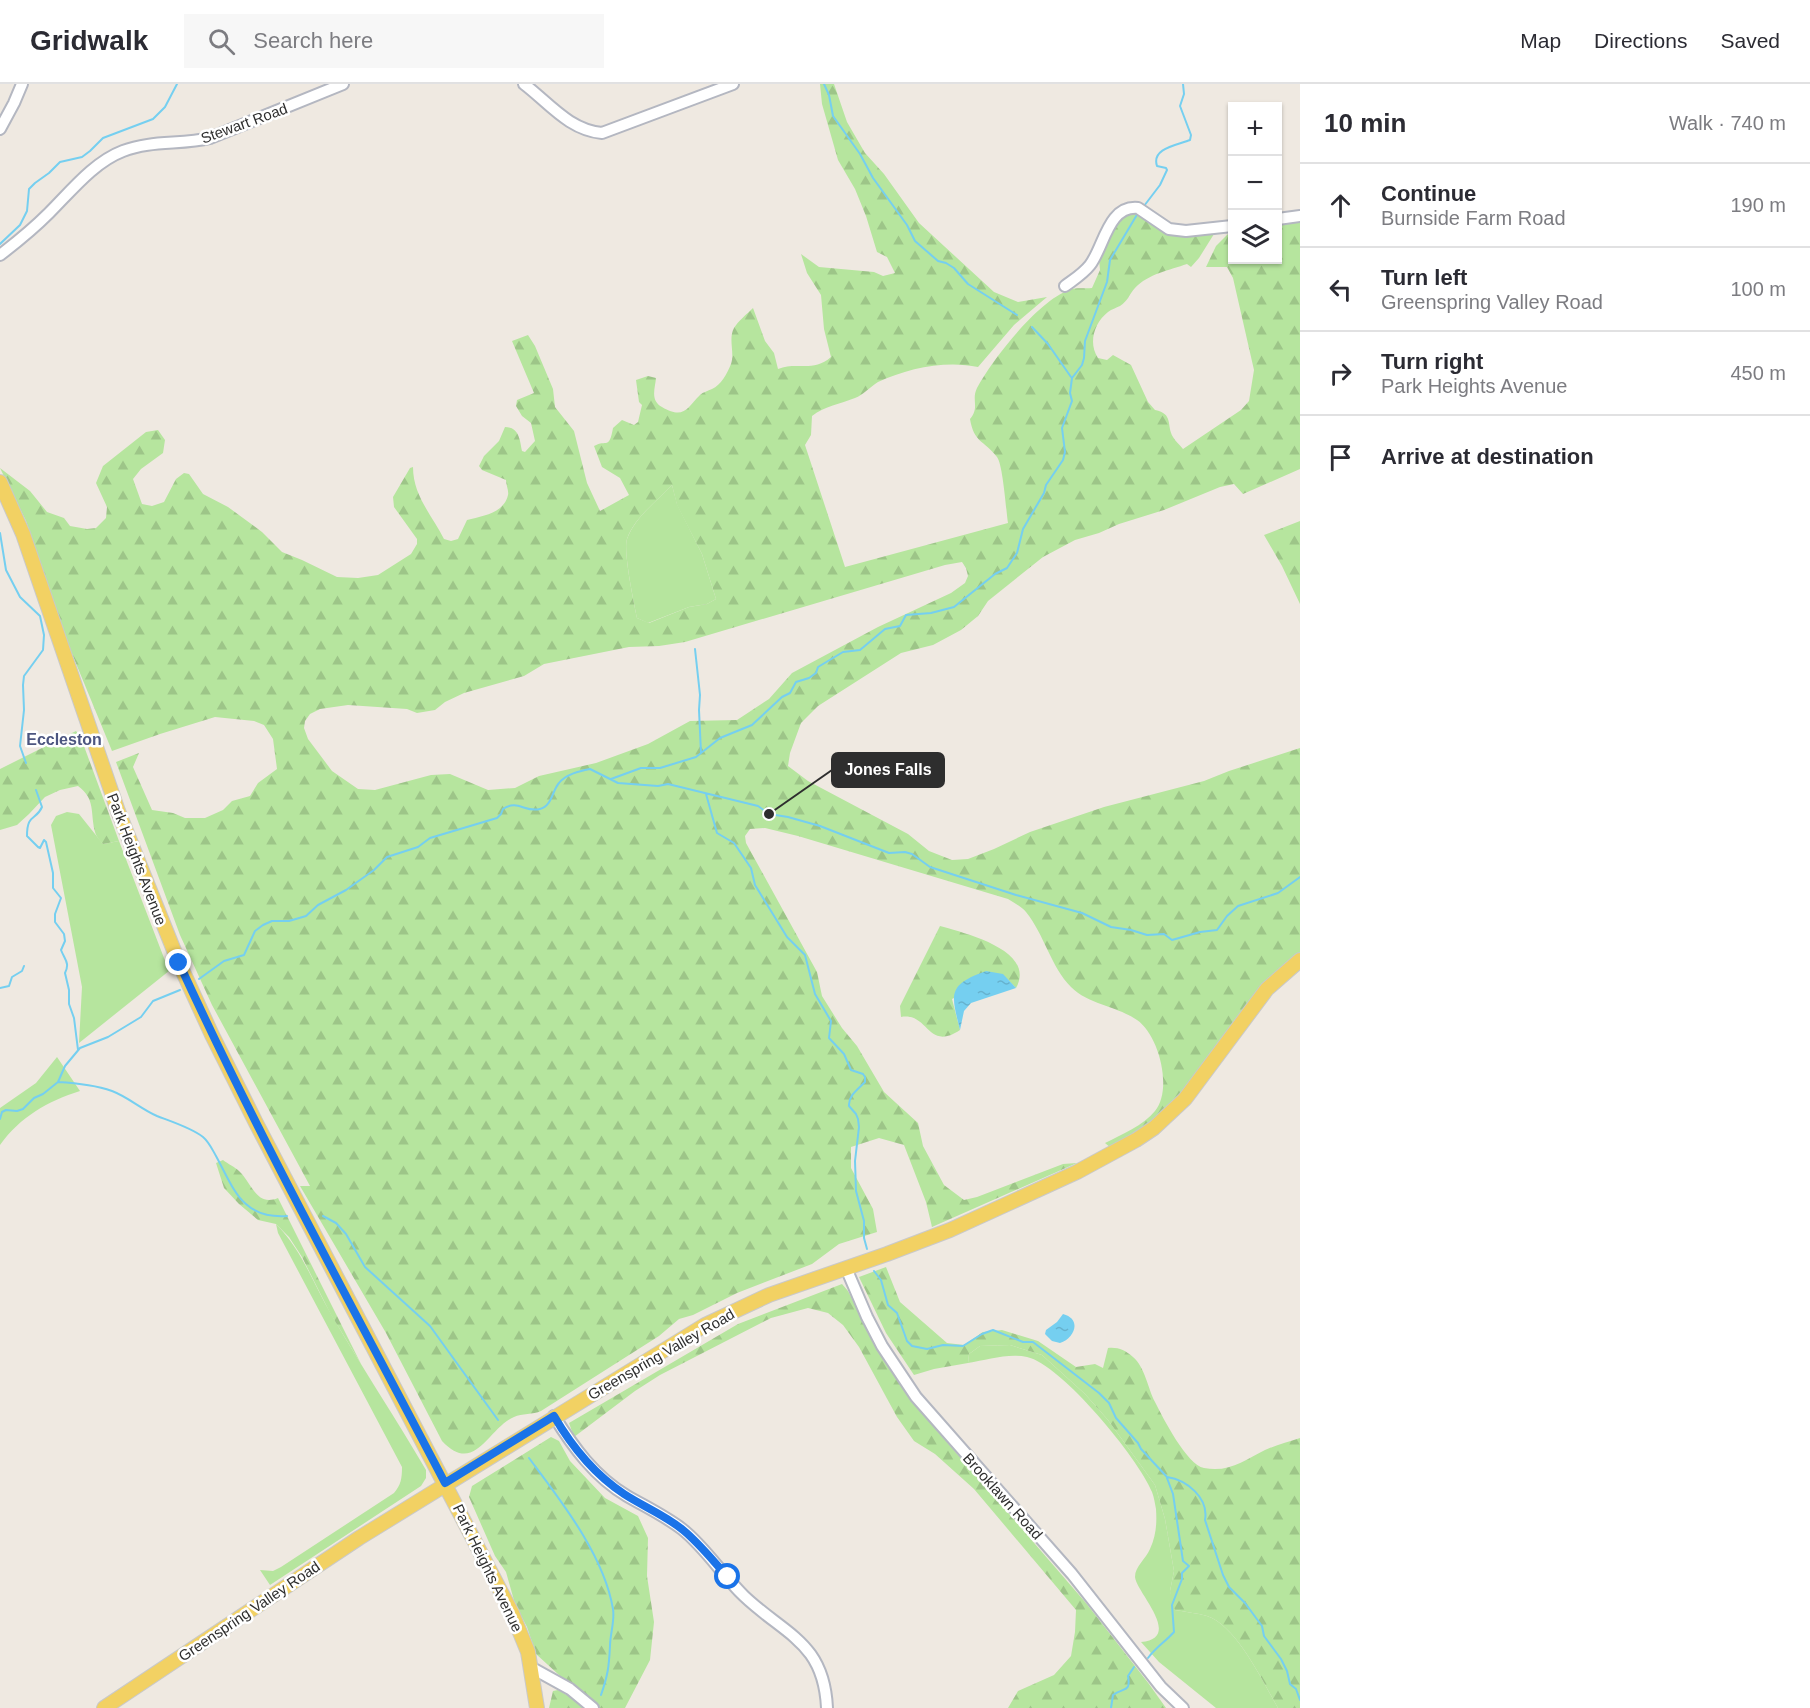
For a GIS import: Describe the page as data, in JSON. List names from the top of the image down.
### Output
{
  "streets": {
    "main road": ["Park Heights Avenue", "Greenspring Valley Road"],
    "street": ["Stewart Road", "Brooklawn Road"]
  },
  "crossings": [
    ["Park Heights Avenue", "Greenspring Valley Road"],
    ["Greenspring Valley Road", "Brooklawn Road"]
  ],
  "districts": ["Eccleston"],
  "places": ["Jones Falls"],
  "page": {
    "header": "Gridwalk",
    "search": "Search here",
    "nav": ["Map", "Directions", "Saved"],
    "heading": ["10 min", "Walk · 740 m"],
    "map_buttons": ["+", "−"],
    "list": [
      ["Continue", "Burnside Farm Road", "190 m"],
      ["Turn left", "Greenspring Valley Road", "100 m"],
      ["Turn right", "Park Heights Avenue", "450 m"],
      "Arrive at destination"
    ]
  }
}
